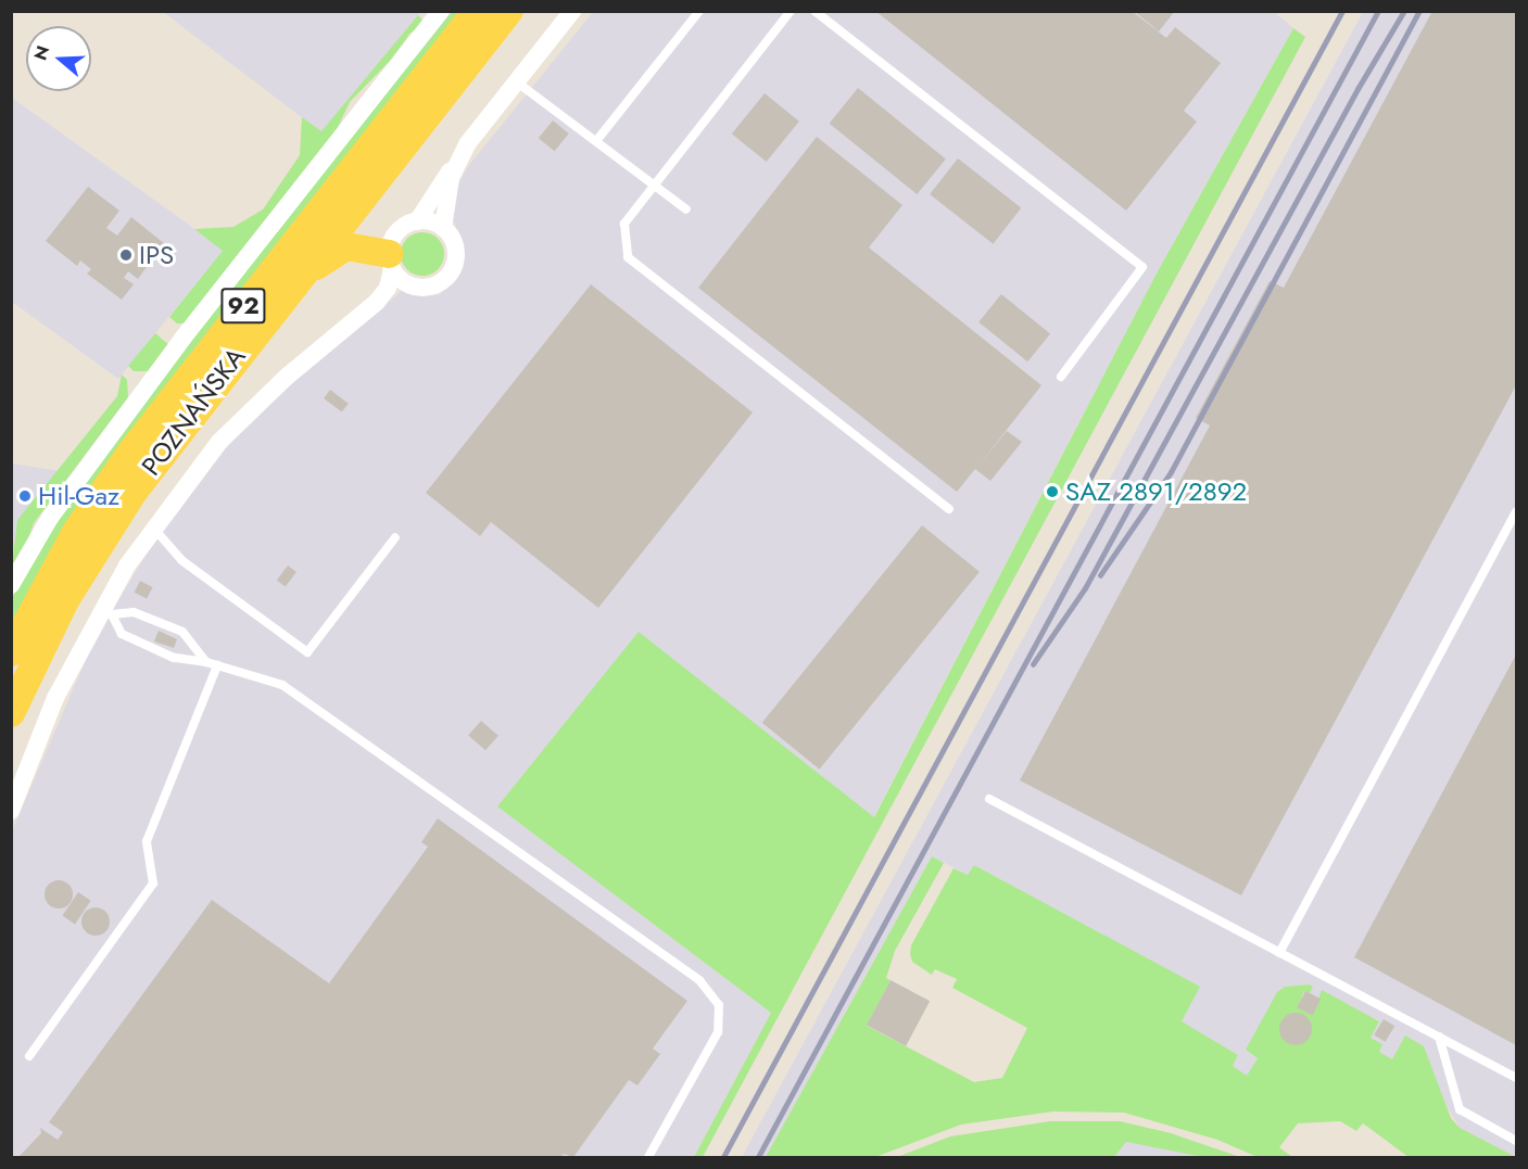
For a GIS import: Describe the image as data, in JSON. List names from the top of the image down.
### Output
{
  "streets": {
    "main road": ["92", "POZNAŃSKA"]
  },
  "places": ["IPS", "SAZ 2891/2892", "Hil-Gaz"],
  "north": "left"
}
